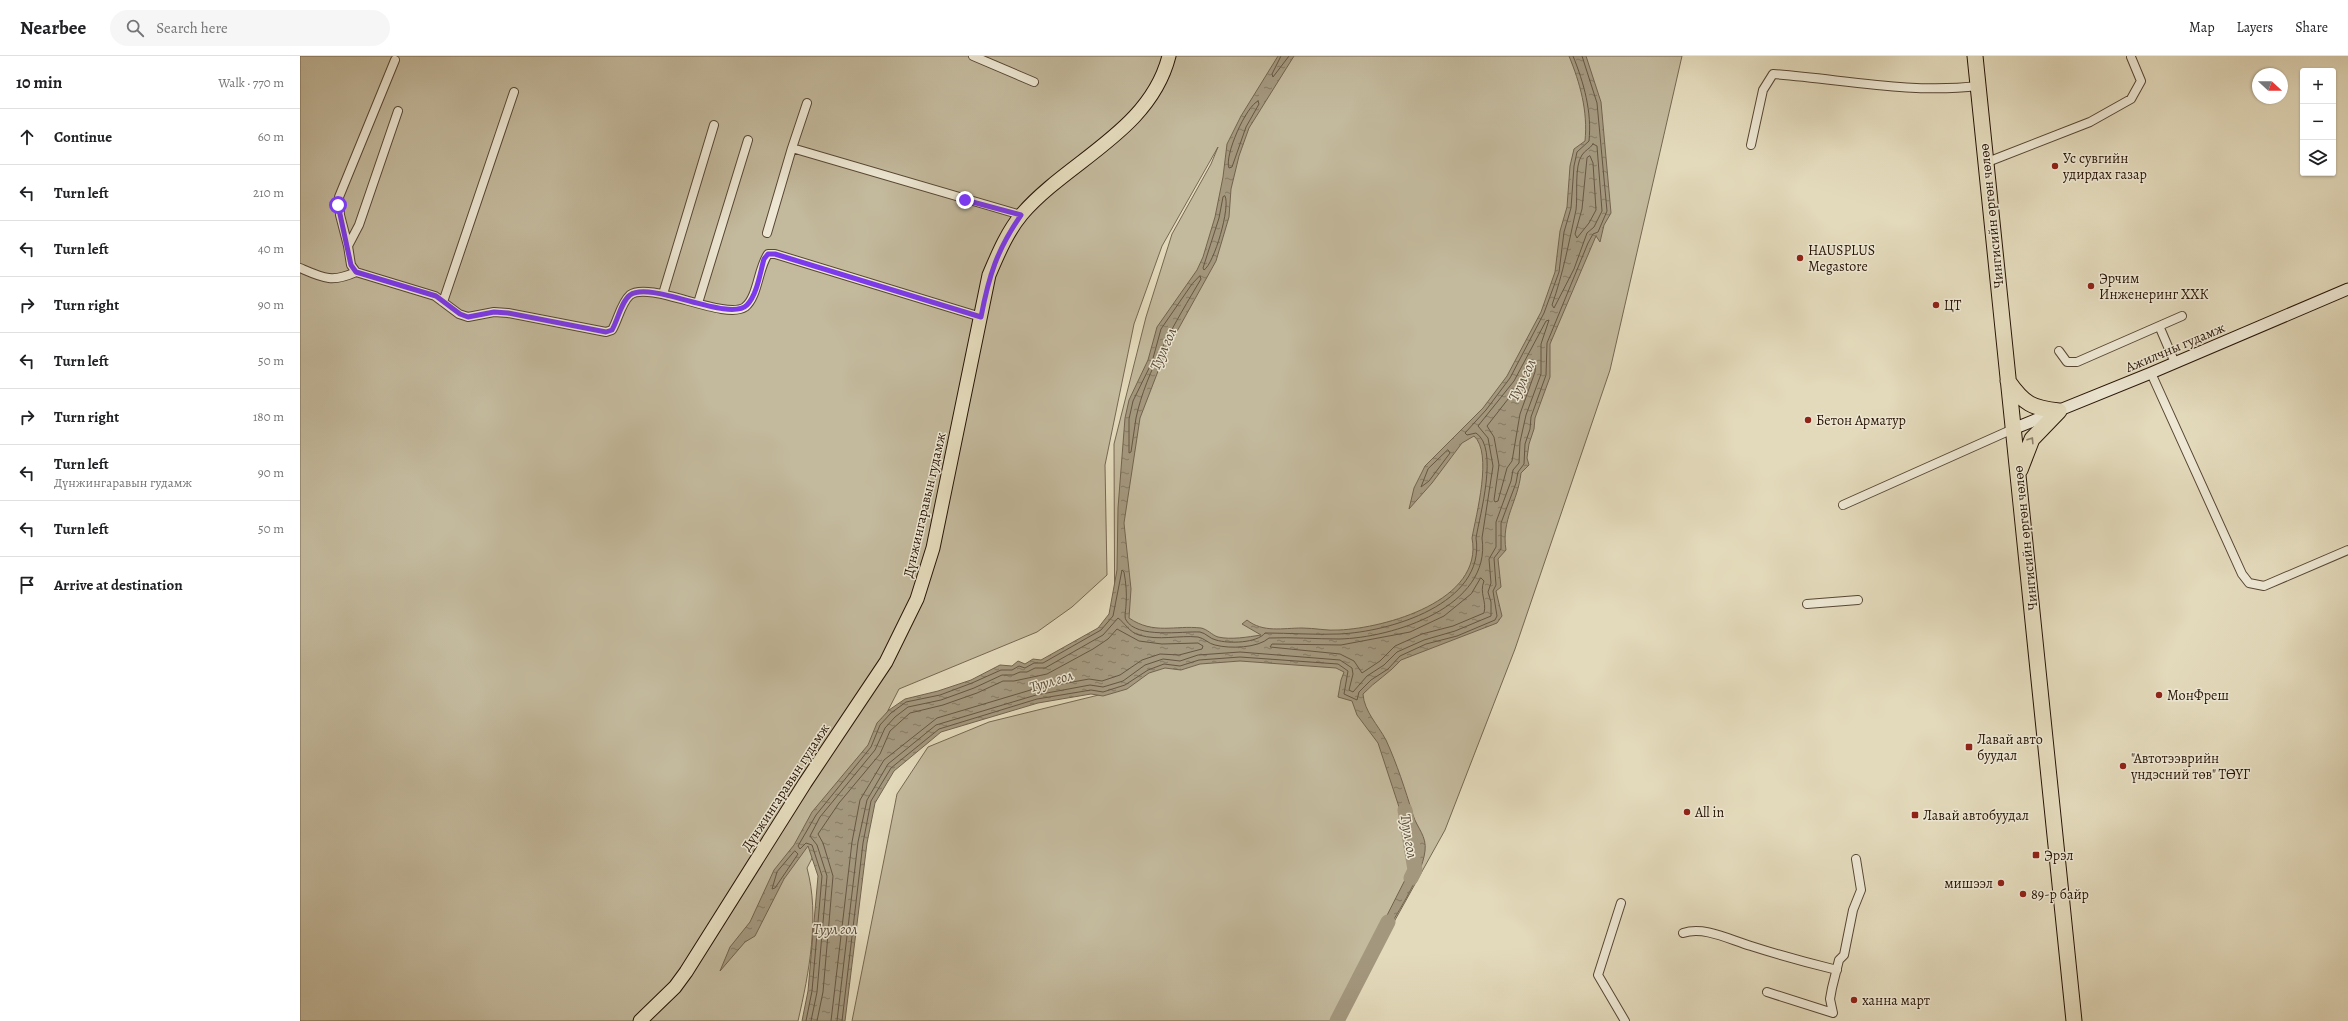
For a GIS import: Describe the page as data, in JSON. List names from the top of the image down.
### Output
{
  "streets": {
    "highway": ["Чингисийн өргөн чөлөө"],
    "main road": ["Ажилчны гудамж", "Дүнжингаравын гудамж"]
  },
  "crossings": [
    ["Чингисийн өргөн чөлөө", "Ажилчны гудамж"]
  ],
  "water": ["Туул гол"],
  "places": {
    "other": [
      "Ус сувгийн удирдах газар",
      "HAUSPLUS Megastore",
      "Эрчим Инженеринг ХХК",
      "ЦТ",
      "Бетон Арматур",
      "МонФреш",
      "\"Автотээврийн үндэсний төв\" ТӨҮГ",
      "All in",
      "мишээл",
      "89-р байр",
      "ханна март"
    ],
    "transit": ["Лавай авто буудал", "Лавай автобуудал", "Эрэл"]
  },
  "north": "right",
  "page": {
    "header": "Nearbee",
    "search": "Search here",
    "nav": ["Map", "Layers", "Share"],
    "heading": ["10 min", "Walk · 770 m"],
    "map_buttons": ["+", "−"],
    "list": [
      ["Continue", "60 m"],
      ["Turn left", "210 m"],
      ["Turn left", "40 m"],
      ["Turn right", "90 m"],
      ["Turn left", "50 m"],
      ["Turn right", "180 m"],
      ["Turn left", "Дүнжингаравын гудамж", "90 m"],
      ["Turn left", "50 m"],
      "Arrive at destination"
    ]
  }
}
